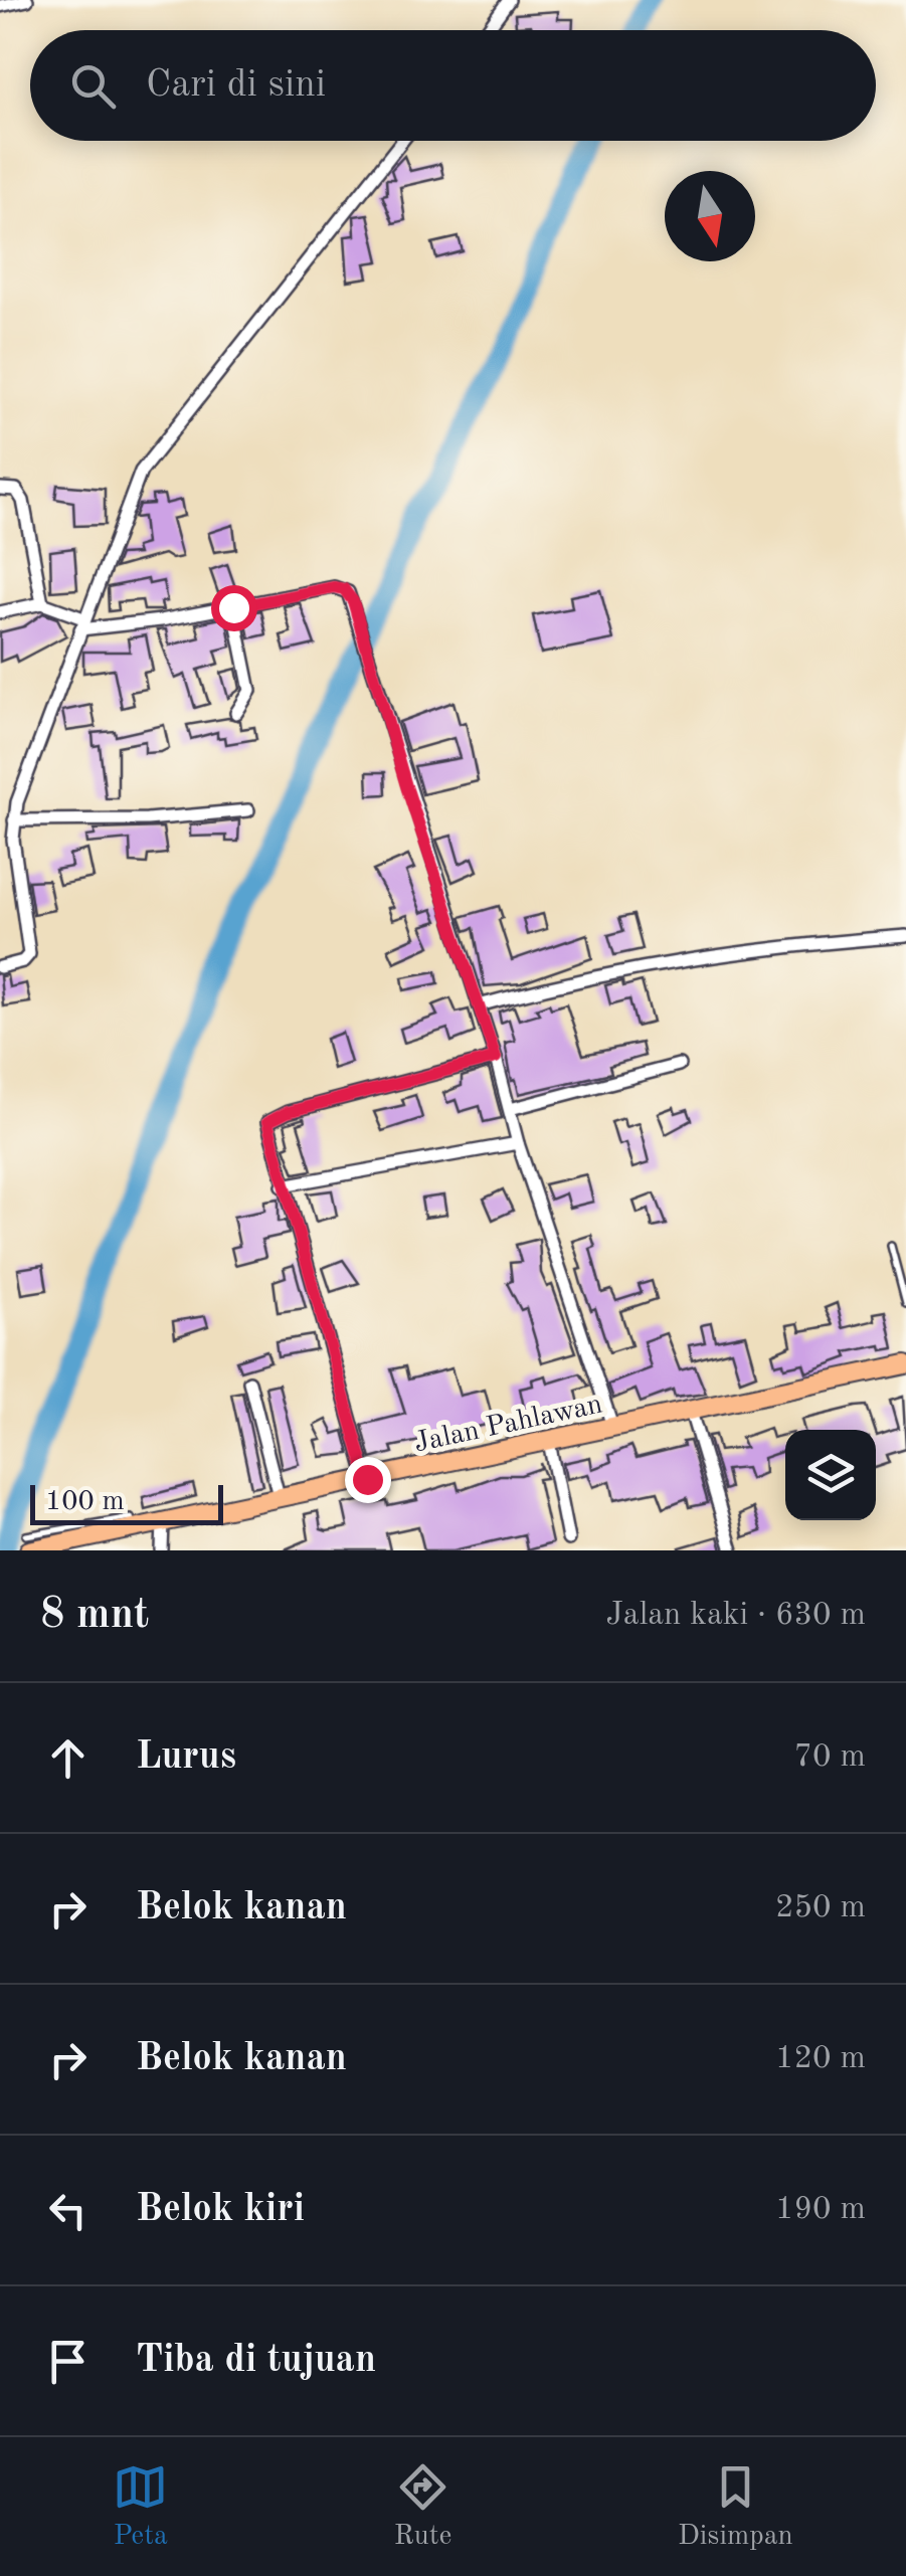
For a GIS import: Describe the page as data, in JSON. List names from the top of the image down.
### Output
{
  "streets": {
    "highway": ["Jalan Pahlawan"]
  },
  "scale_bar": "100 m",
  "north": "bottom",
  "page": {
    "search": "Cari di sini",
    "scale": "100 m",
    "heading": ["8 mnt", "Jalan kaki · 630 m"],
    "list": [
      ["Lurus", "70 m"],
      ["Belok kanan", "250 m"],
      ["Belok kanan", "120 m"],
      ["Belok kiri", "190 m"],
      "Tiba di tujuan"
    ],
    "nav": ["Peta", "Rute", "Disimpan"]
  }
}
